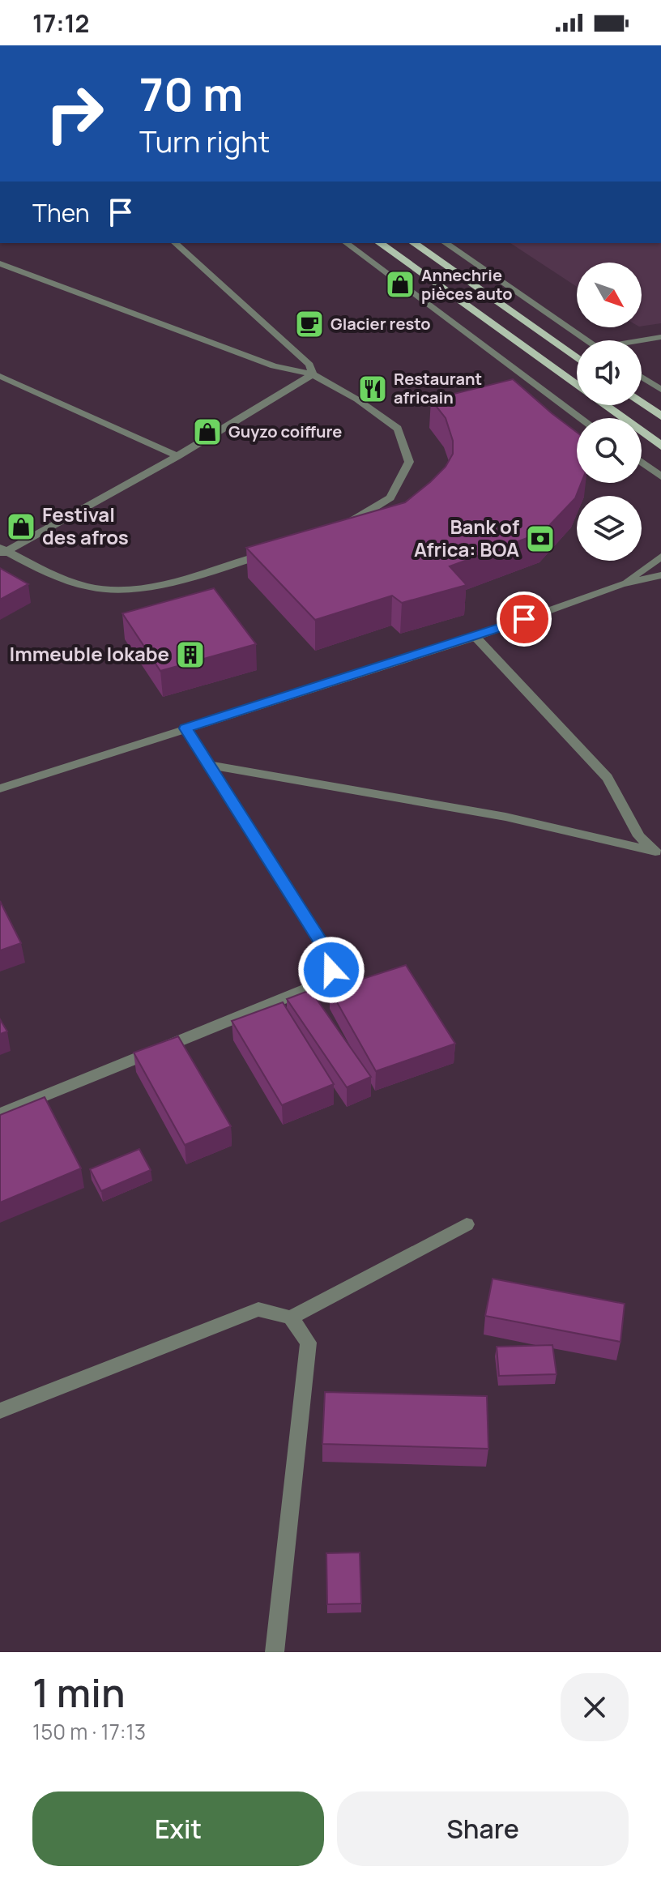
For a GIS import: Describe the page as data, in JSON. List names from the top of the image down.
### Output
{
  "places": {
    "shop": ["Annechrie pièces auto", "Guyzo coiffure", "Festival des afros"],
    "cafe": ["Glacier resto"],
    "restaurant": ["Restaurant africain"],
    "bank": ["Bank of Africa: BOA"],
    "building": ["Immeuble lokabe"]
  },
  "north": "bottom right",
  "page": {
    "status": "17:12",
    "turn": ["70 m", "Turn right"],
    "then": "Then",
    "heading": ["1 min", "150 m · 17:13"],
    "buttons": ["Exit", "Share"]
  }
}
